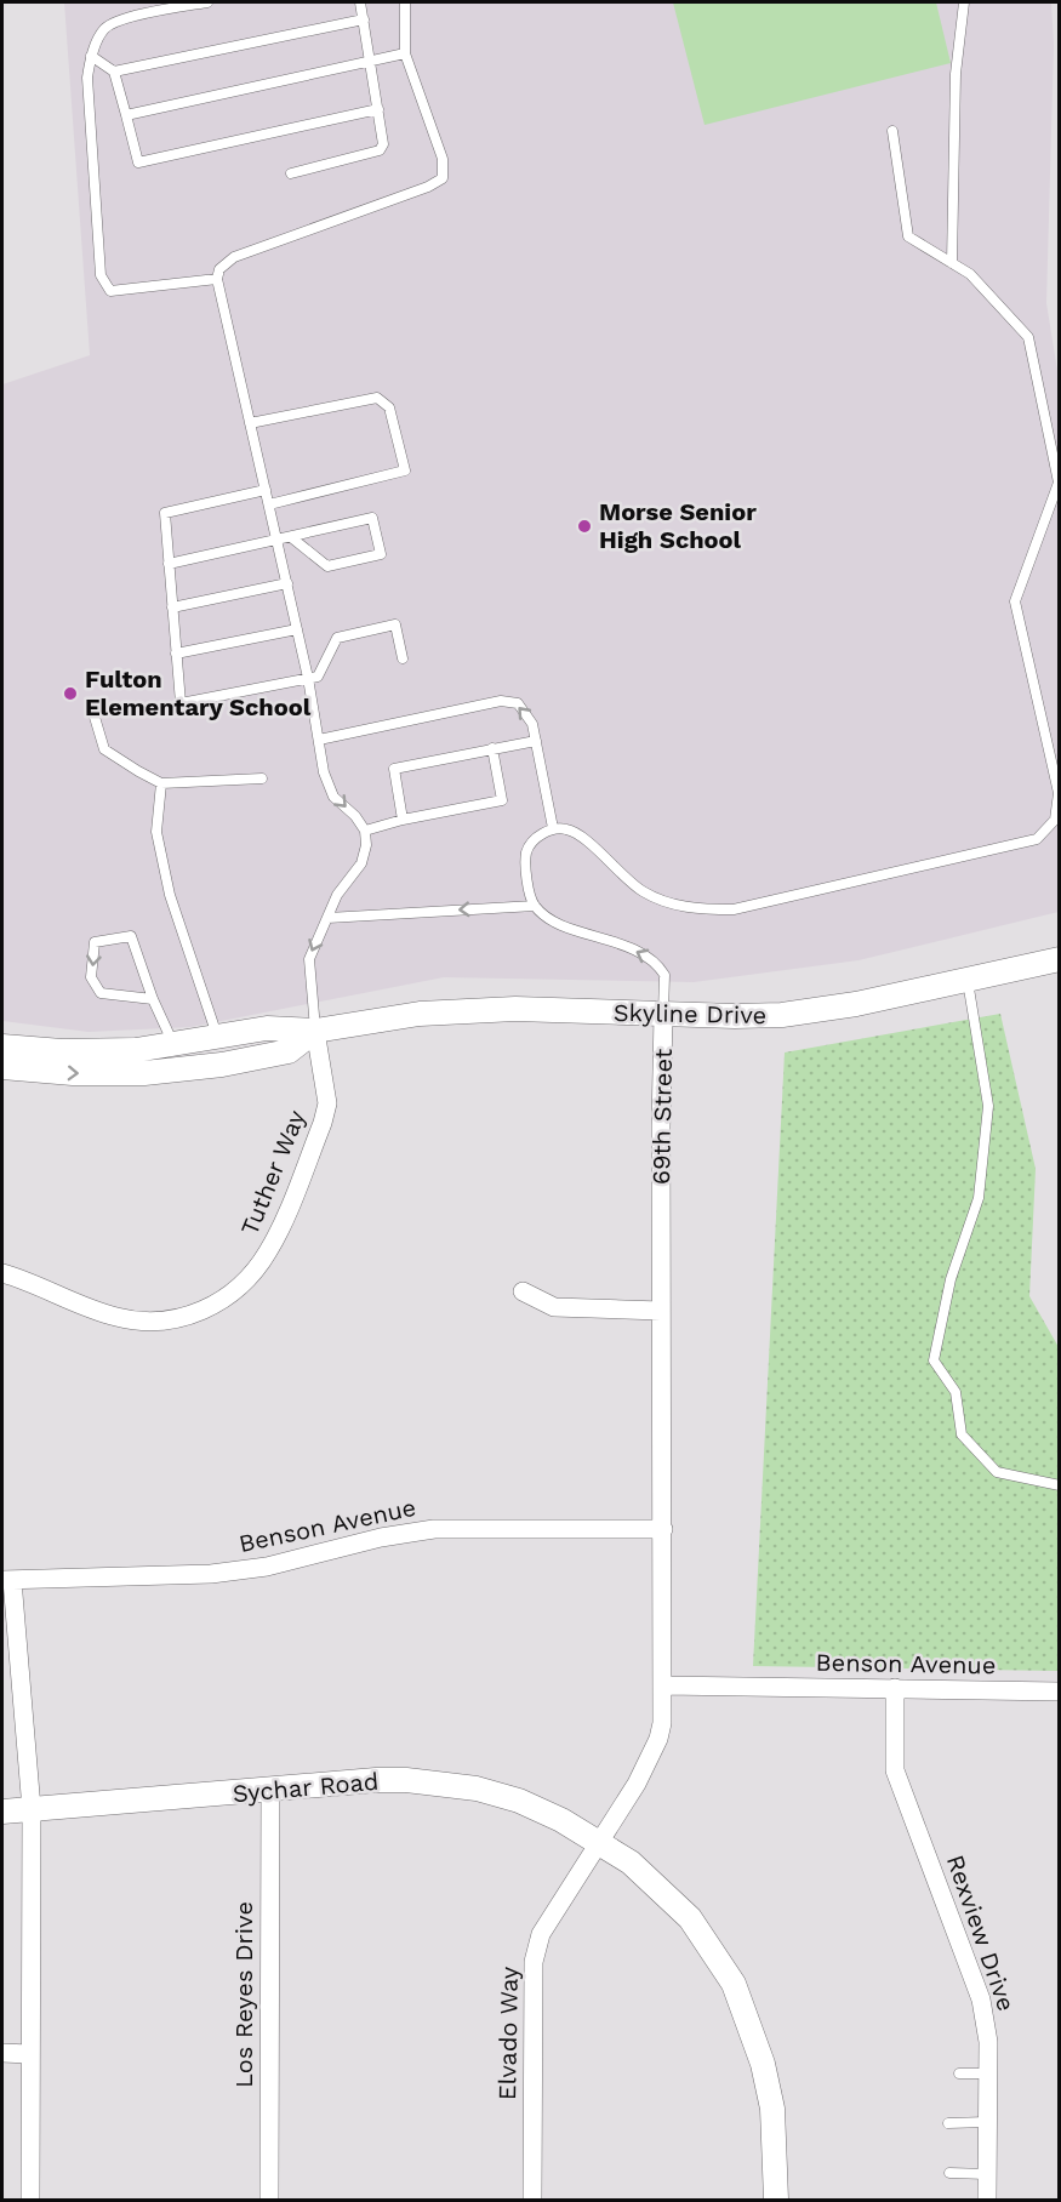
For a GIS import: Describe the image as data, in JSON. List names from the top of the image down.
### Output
{
  "streets": {
    "main road": ["Skyline Drive", "Sychar Road"],
    "street": [
      "69th Street",
      "Tuther Way",
      "Benson Avenue",
      "Rexview Drive",
      "Los Reyes Drive",
      "Elvado Way"
    ]
  },
  "crossings": [
    ["Skyline Drive", "69th Street"],
    ["Skyline Drive", "Tuther Way"],
    ["69th Street", "Benson Avenue"],
    ["69th Street", "Sychar Road"],
    ["69th Street", "Elvado Way"],
    ["Benson Avenue", "Rexview Drive"],
    ["Sychar Road", "Los Reyes Drive"],
    ["Sychar Road", "Elvado Way"]
  ],
  "places": ["Morse Senior High School", "Fulton Elementary School"]
}
